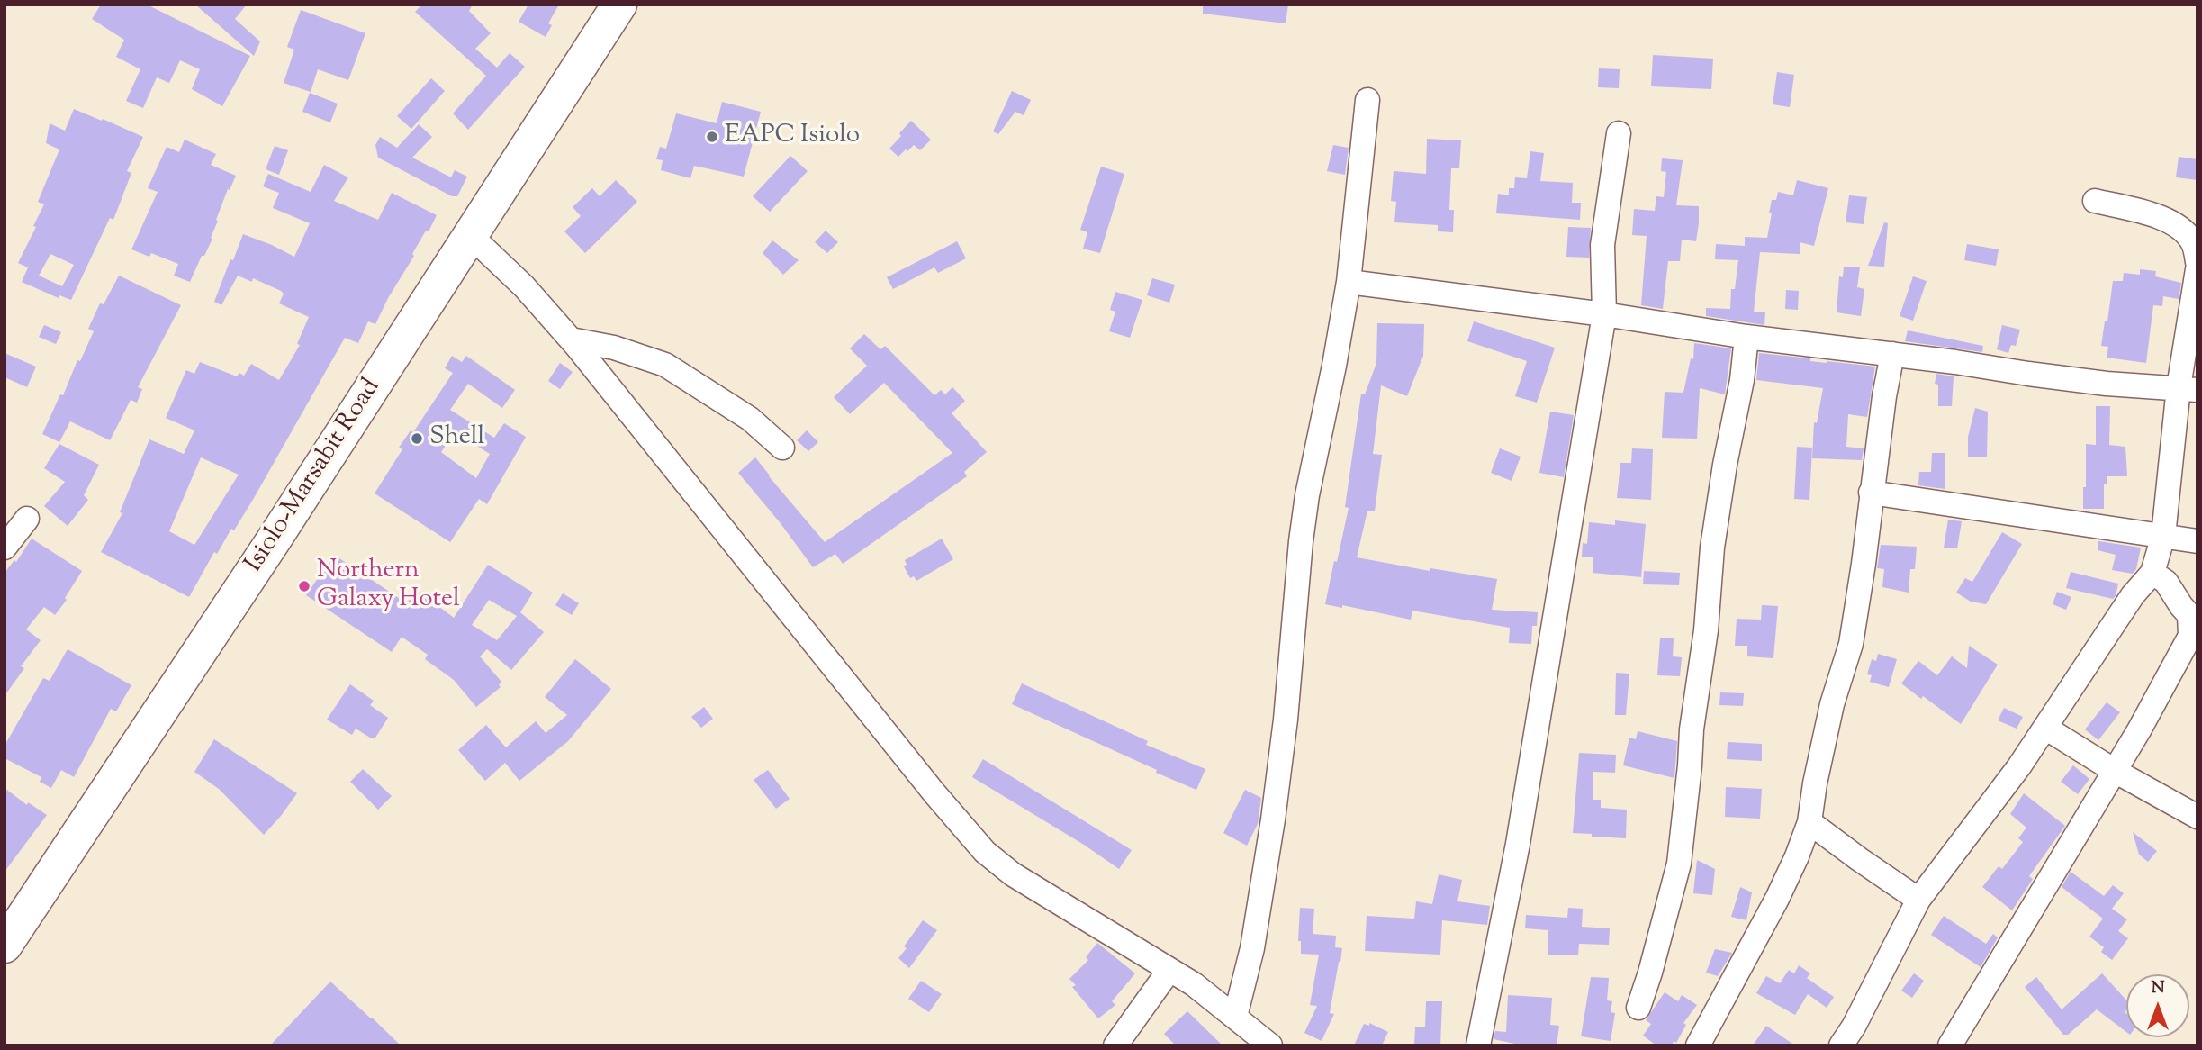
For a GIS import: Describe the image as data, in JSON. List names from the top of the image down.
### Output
{
  "streets": {
    "highway": ["Isiolo-Marsabit Road"]
  },
  "places": ["EAPC Isiolo", "Shell", "Northern Galaxy Hotel"],
  "north": "top"
}
